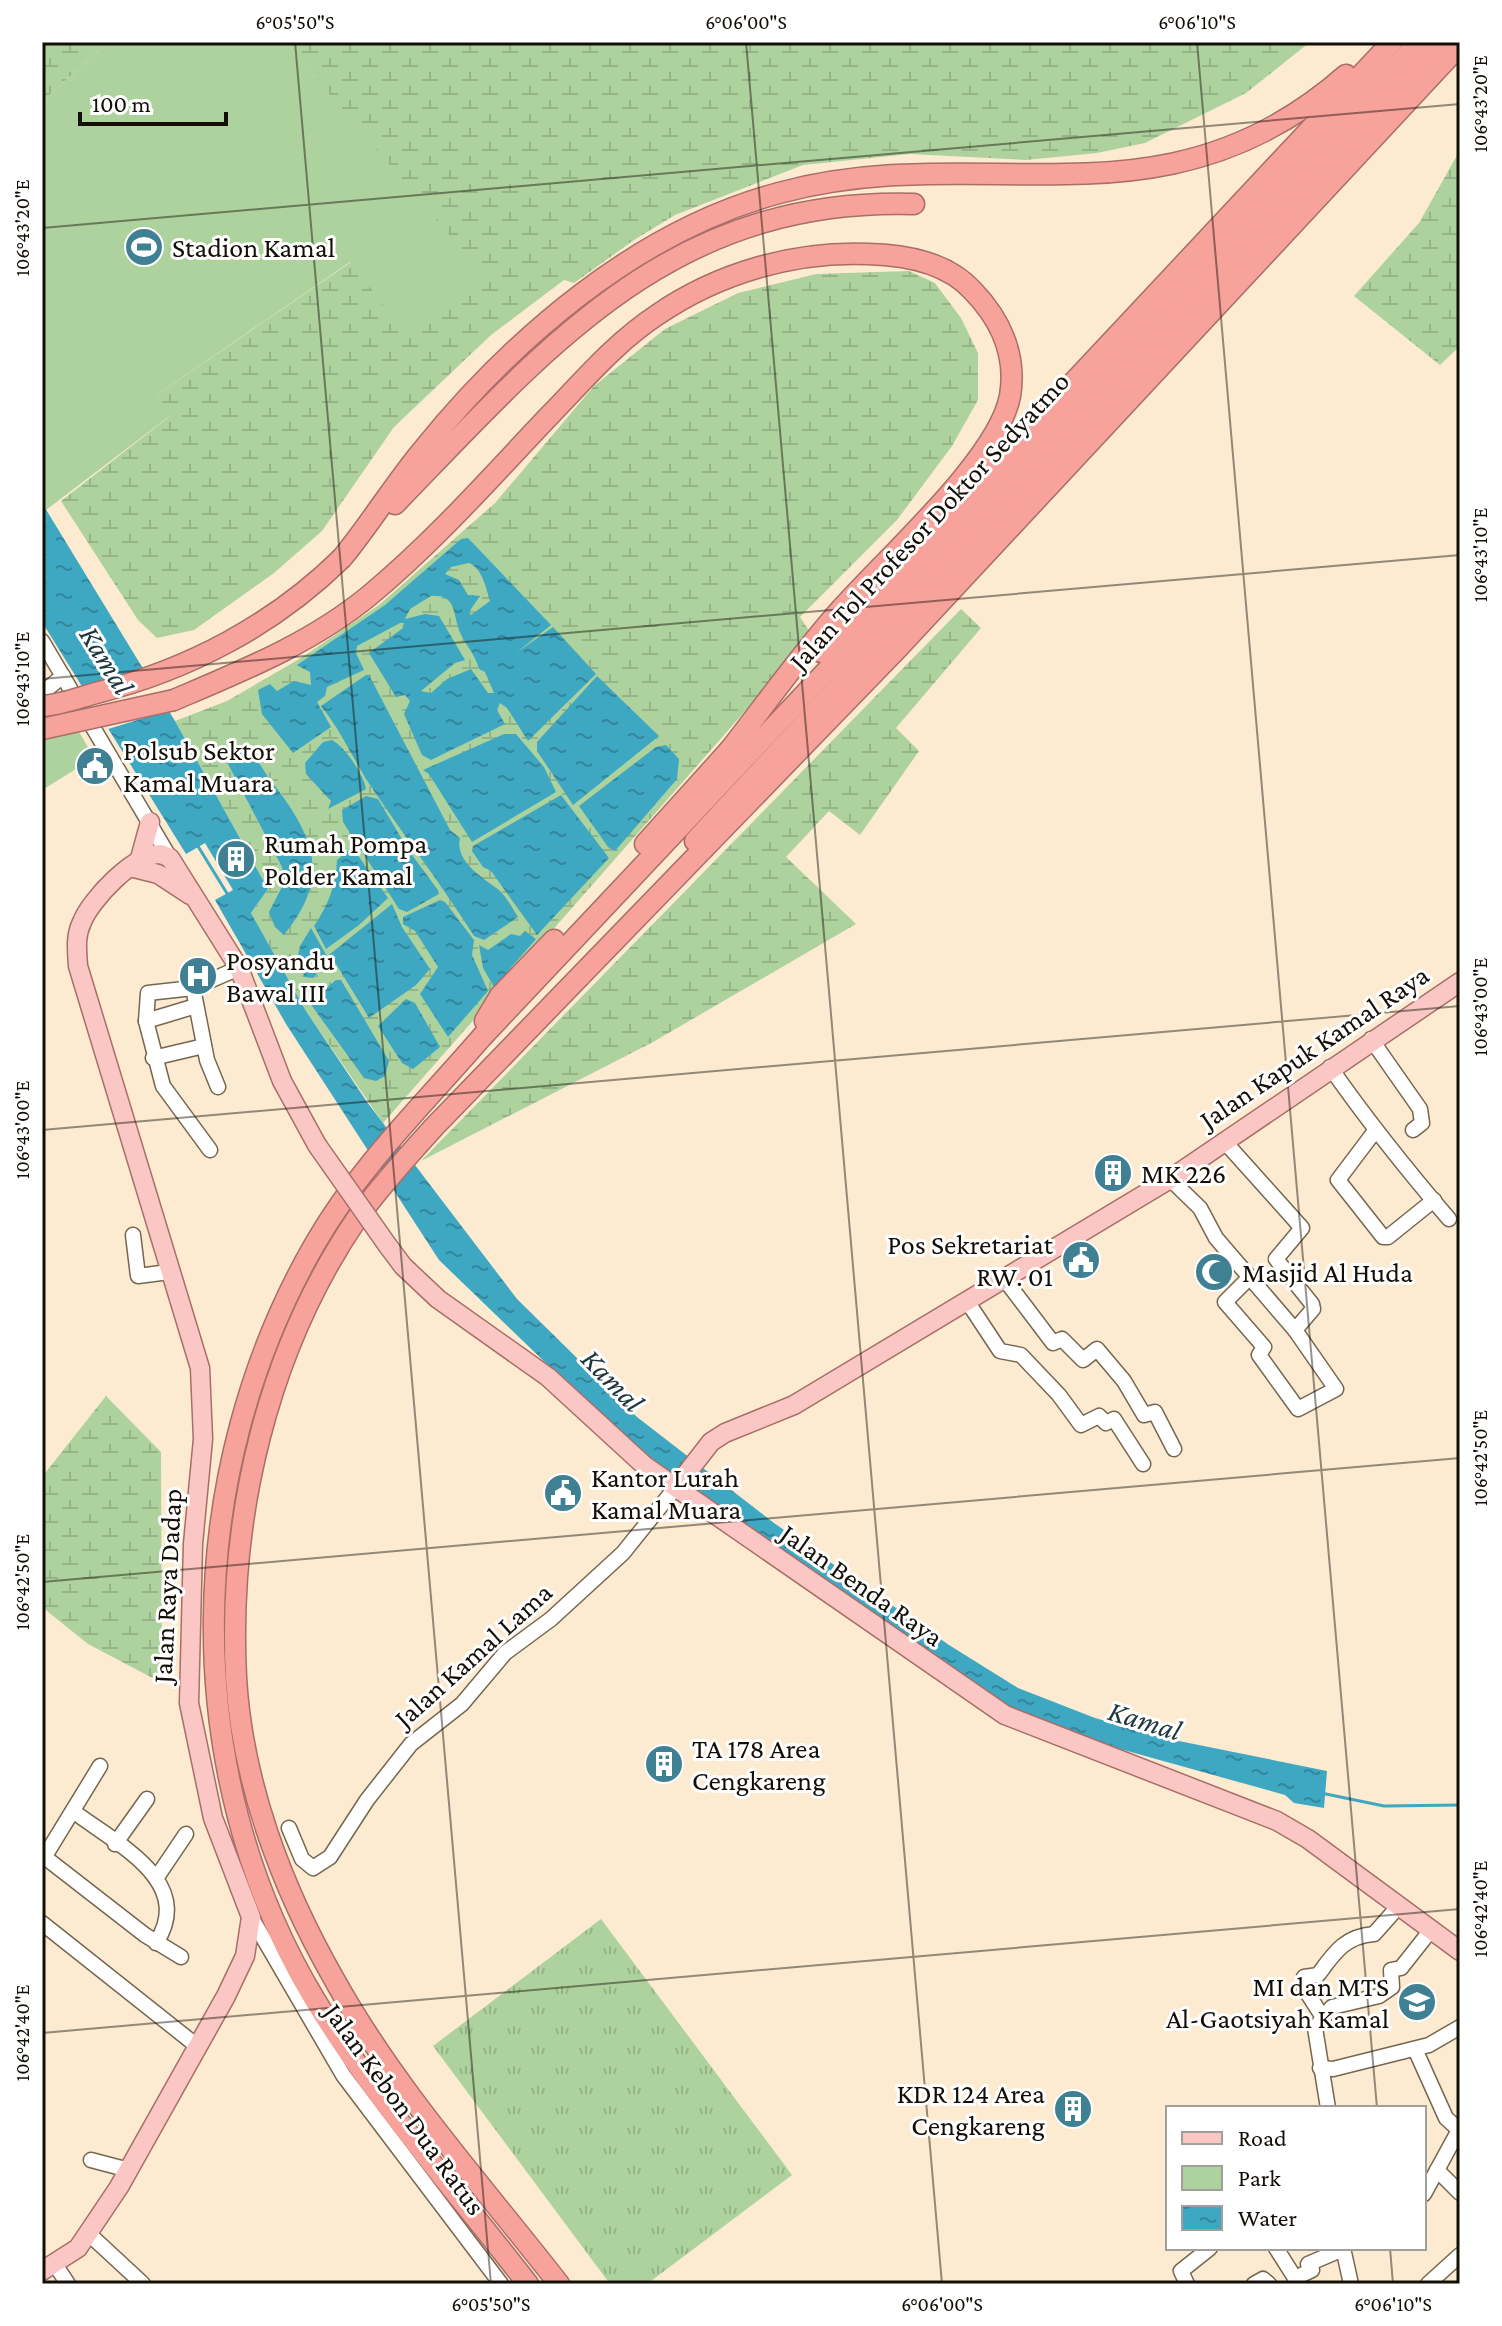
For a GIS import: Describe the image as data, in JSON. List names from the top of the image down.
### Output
{
  "streets": {
    "highway": ["Jalan Tol Profesor Doktor Sedyatmo"],
    "main road": ["Jalan Kapuk Kamal Raya", "Jalan Benda Raya", "Jalan Raya Dadap"],
    "street": ["Jalan Kamal Lama", "Jalan Kebon Dua Ratus"]
  },
  "crossings": [
    ["Jalan Kapuk Kamal Raya", "Jalan Benda Raya"],
    ["Jalan Kapuk Kamal Raya", "Jalan Kamal Lama"],
    ["Jalan Benda Raya", "Jalan Kamal Lama"],
    ["Jalan Raya Dadap", "Jalan Kebon Dua Ratus"]
  ],
  "water": ["Kamal"],
  "places": {
    "sports": ["Stadion Kamal"],
    "public building": ["Polsub Sektor Kamal Muara", "Pos Sekretariat RW. 01", "Kantor Lurah Kamal Muara"],
    "building": [
      "Rumah Pompa Polder Kamal",
      "MK 226",
      "TA 178 Area Cengkareng",
      "KDR 124 Area Cengkareng"
    ],
    "hospital": ["Posyandu Bawal III"],
    "mosque": ["Masjid Al Huda"],
    "school or university": ["MI dan MTS Al-Gaotsiyah Kamal"]
  },
  "legend": ["Road", "Park", "Water"],
  "scale_bar": "100 m",
  "coordinates": [
    "6°05'50\"S",
    "6°06'00\"S",
    "6°06'10\"S",
    "106°43'20\"E",
    "106°43'10\"E",
    "106°43'00\"E",
    "106°42'50\"E",
    "106°42'40\"E"
  ]
}
